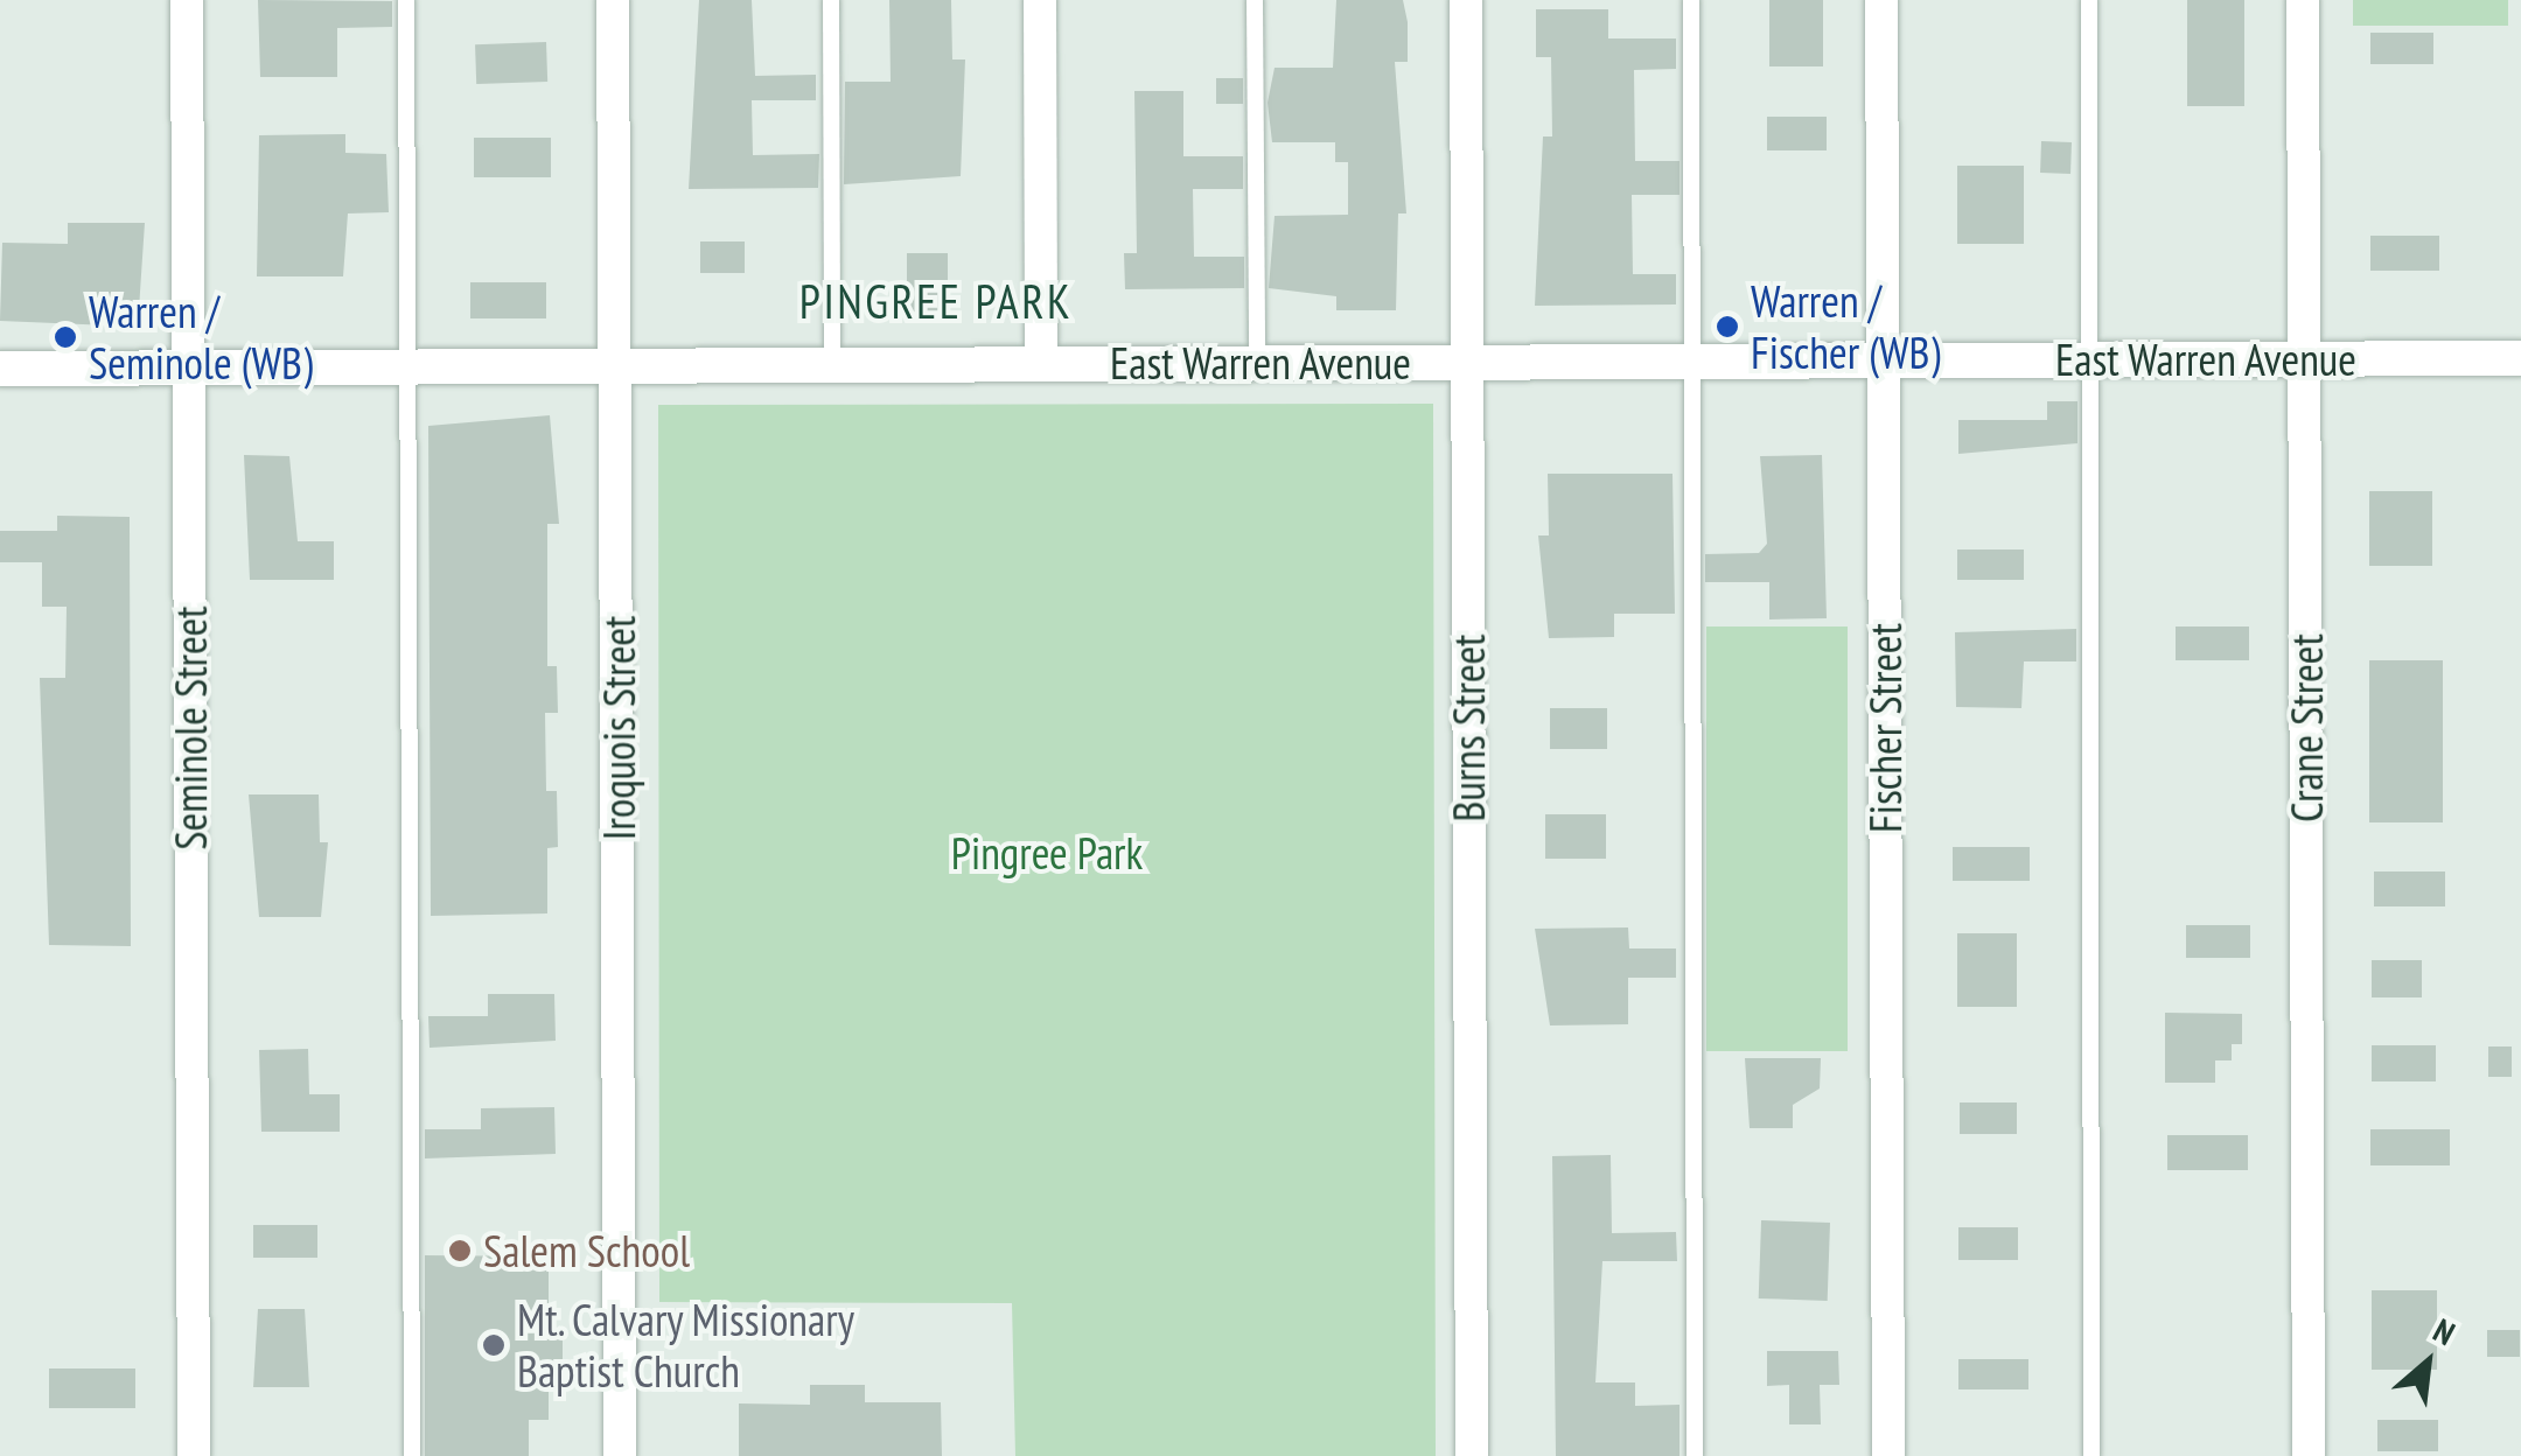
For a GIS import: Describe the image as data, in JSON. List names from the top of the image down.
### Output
{
  "streets": {
    "main road": ["East Warren Avenue"],
    "street": [
      "Seminole Street",
      "Iroquois Street",
      "Burns Street",
      "Fischer Street",
      "Crane Street"
    ]
  },
  "crossings": [
    ["East Warren Avenue", "Seminole Street"],
    ["East Warren Avenue", "Iroquois Street"],
    ["East Warren Avenue", "Burns Street"],
    ["East Warren Avenue", "Fischer Street"],
    ["East Warren Avenue", "Crane Street"]
  ],
  "districts": ["PINGREE PARK"],
  "parks": ["Pingree Park"],
  "places": [
    "Warren / Fischer (WB)",
    "Warren / Seminole (WB)",
    "Salem School",
    "Mt. Calvary Missionary Baptist Church"
  ],
  "north": "top right"
}
